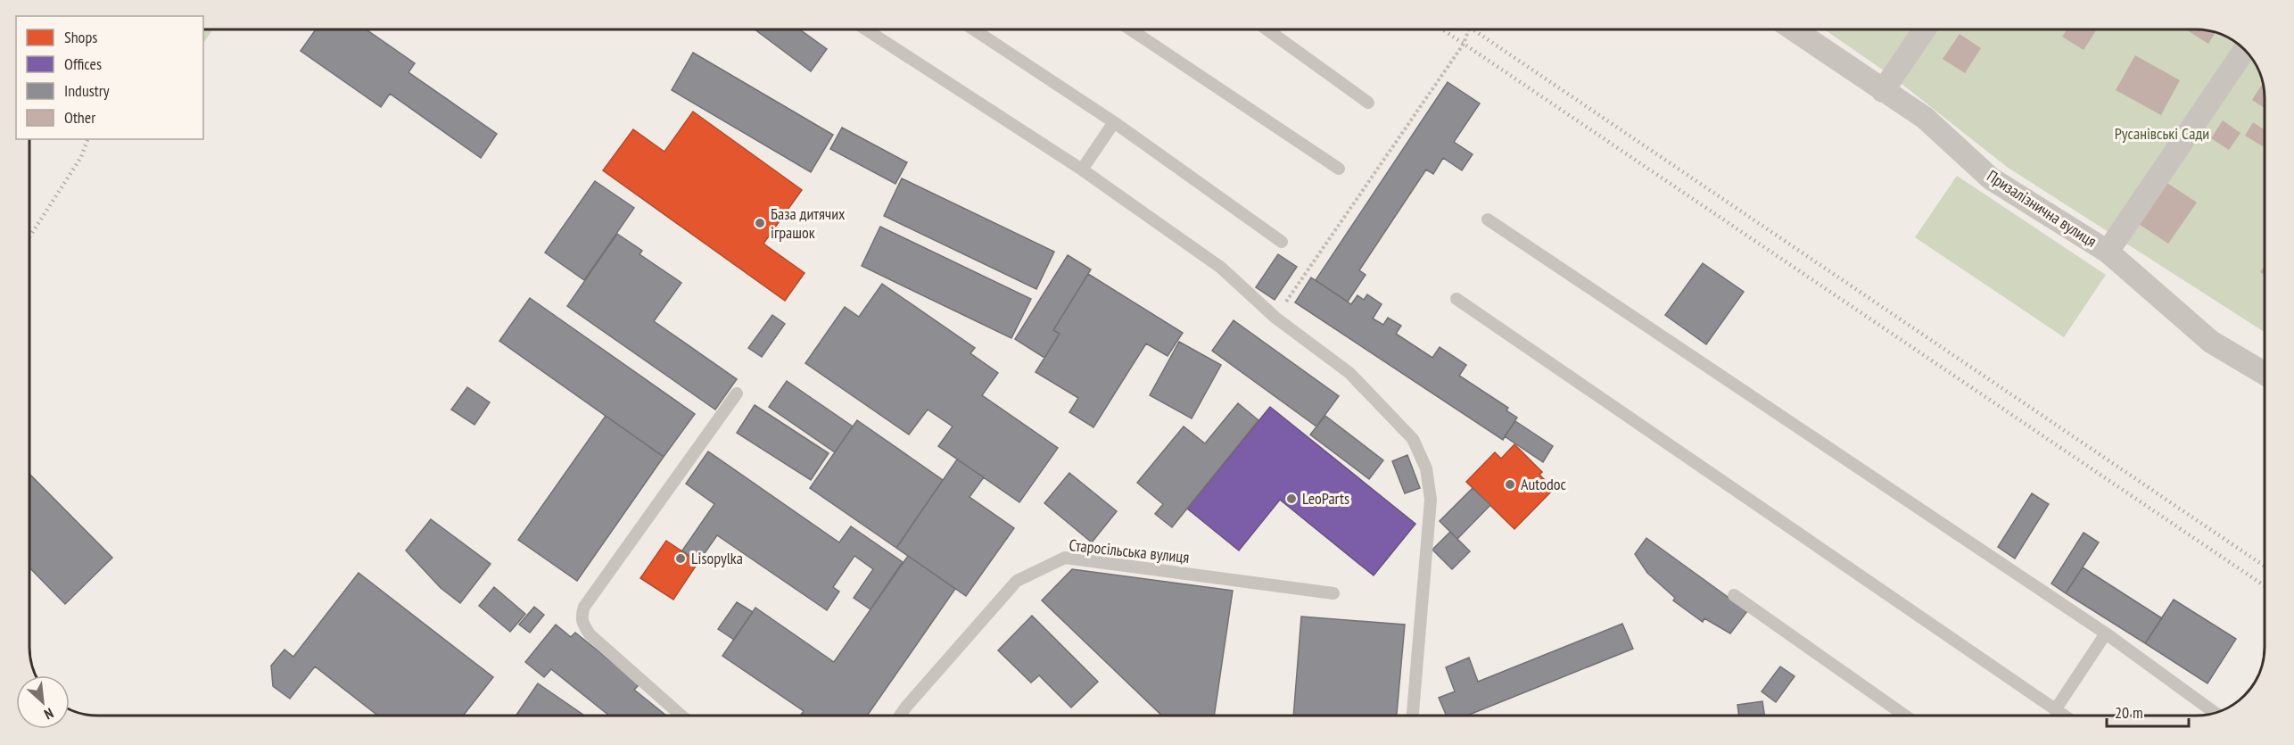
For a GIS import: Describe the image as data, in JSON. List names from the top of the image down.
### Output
{
  "streets": {
    "street": ["Призалізнична вулиця"],
    "lane": ["Старосільська вулиця"]
  },
  "parks": ["Русанівські Сади"],
  "places": [
    "База дитячих іграшок",
    "Autodoc",
    "LeoParts",
    "Lisopylka"
  ],
  "legend": [
    "Shops",
    "Offices",
    "Industry",
    "Other"
  ],
  "scale_bar": "20 m",
  "north": "bottom right"
}
